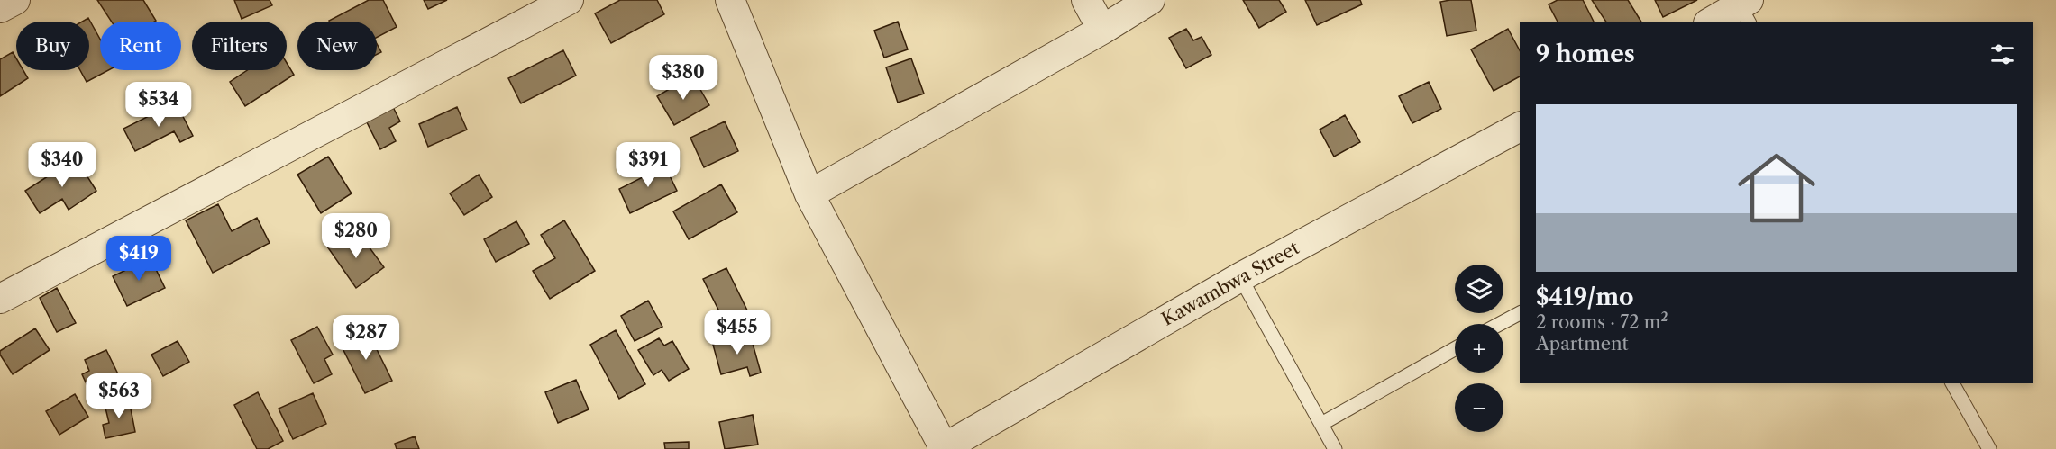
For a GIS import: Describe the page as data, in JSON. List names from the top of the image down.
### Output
{
  "streets": {
    "street": ["Kawambwa Street"]
  },
  "page": {
    "chip": [
      "Buy",
      "Rent",
      "Filters",
      "New"
    ],
    "heading": "9 homes",
    "price": [
      "$380",
      "$534",
      "$340",
      "$391",
      "$280",
      "$419",
      "$455",
      "$287",
      "$563"
    ],
    "list": [
      {
        "name": "$419/mo",
        "note": "2 rooms · 72 m² · Apartment"
      }
    ],
    "map_buttons": ["+", "−"]
  }
}
